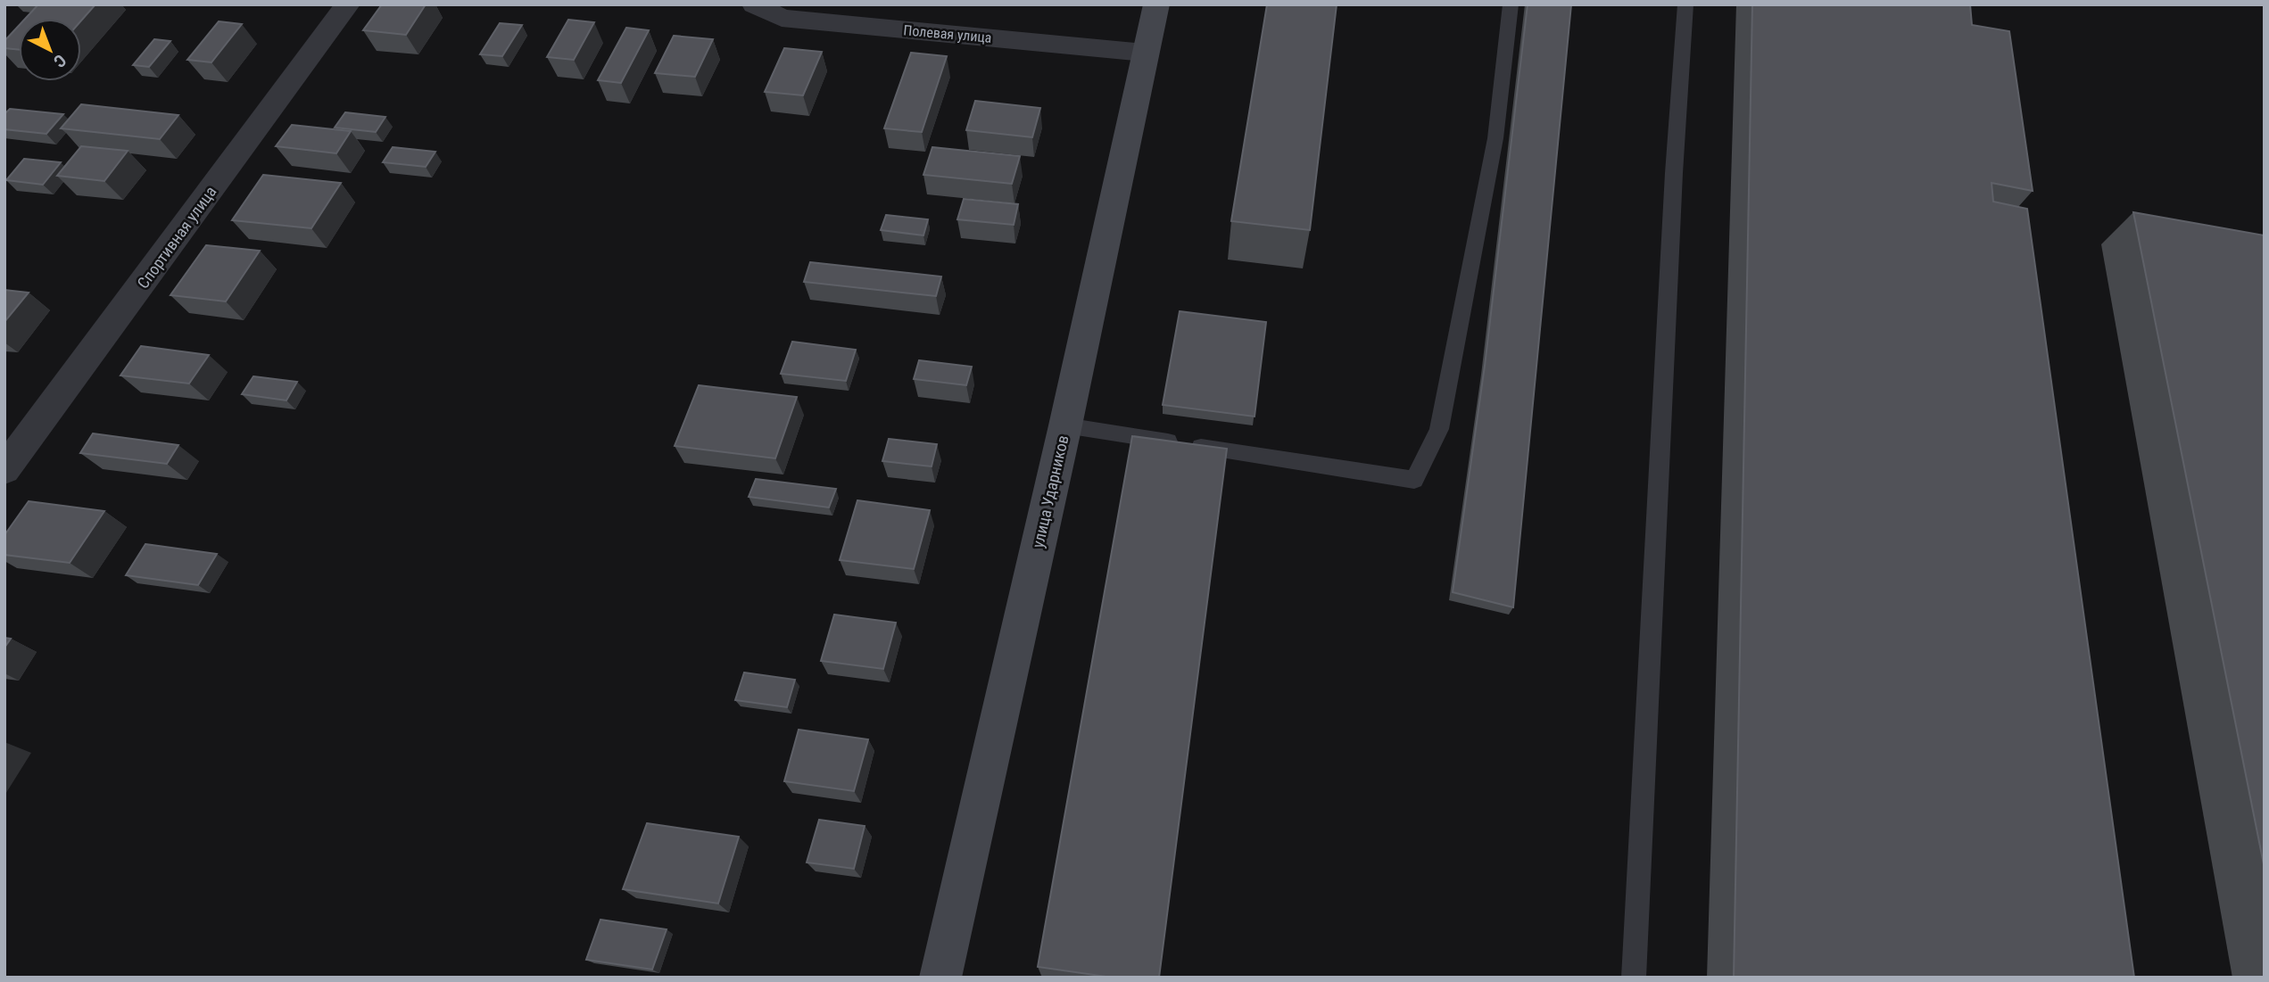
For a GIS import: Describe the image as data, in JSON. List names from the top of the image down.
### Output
{
  "streets": {
    "main road": ["улица Ударников"],
    "street": ["Полевая улица", "Спортивная улица"]
  },
  "crossings": [
    ["Полевая улица", "улица Ударников"]
  ],
  "north": "bottom right"
}
